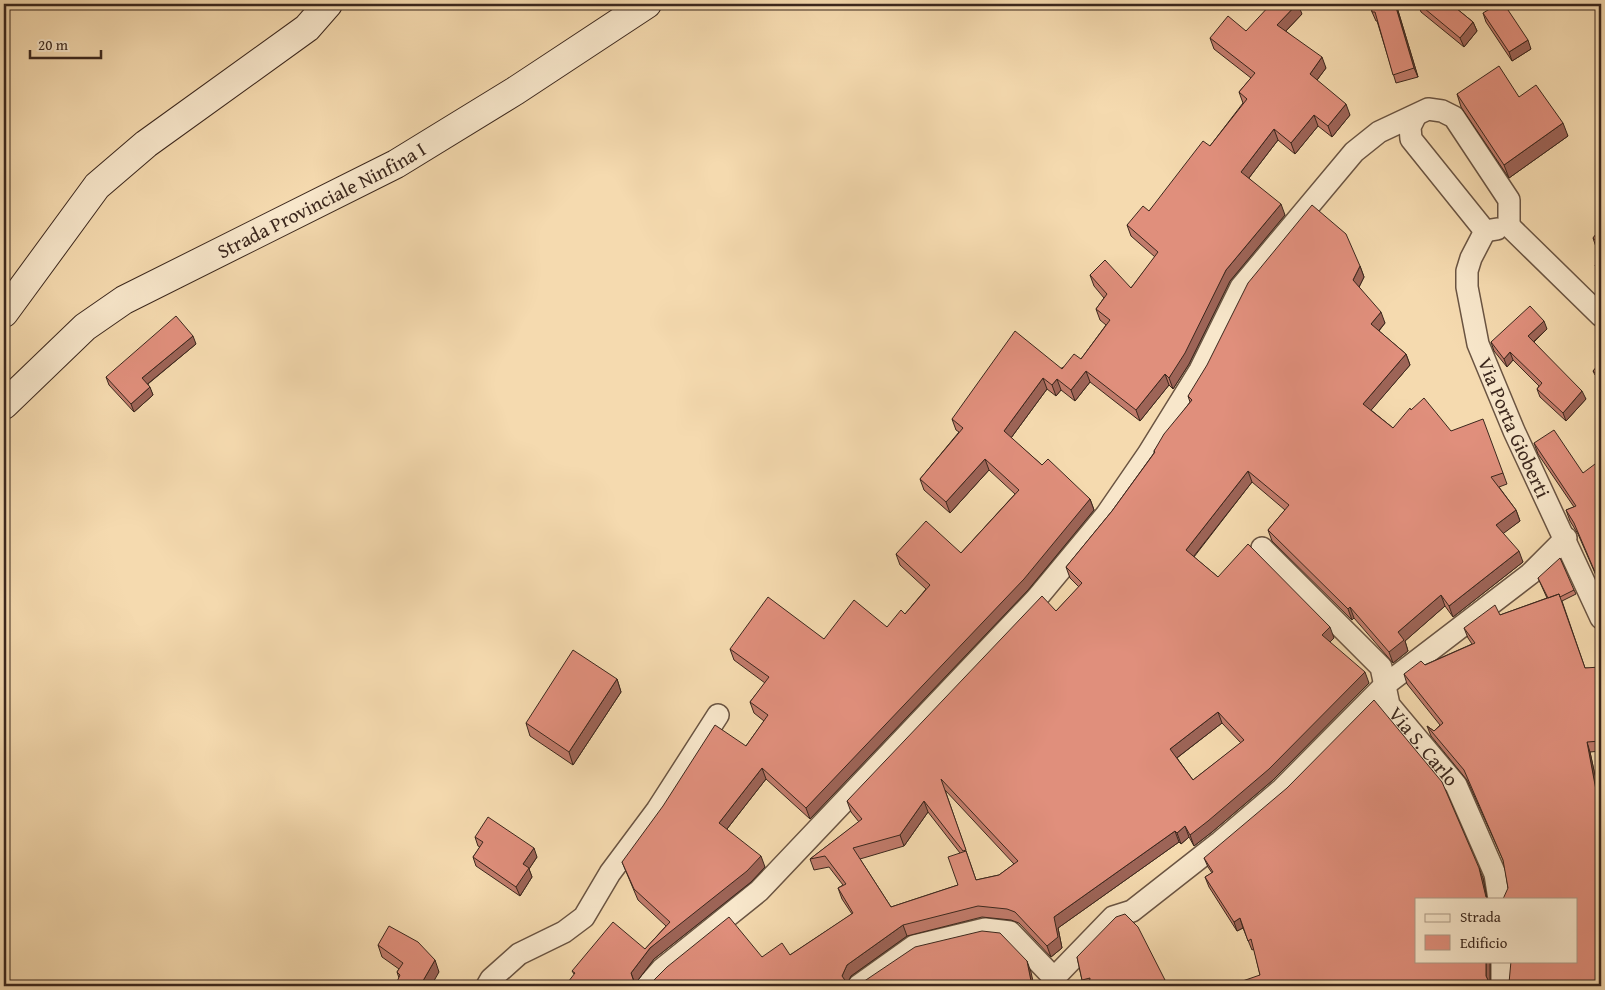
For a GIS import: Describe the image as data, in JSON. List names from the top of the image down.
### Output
{
  "streets": {
    "street": ["Strada Provinciale Ninfina I", "Via Porta Gioberti", "Via S. Carlo"]
  },
  "legend": ["Strada", "Edificio"],
  "scale_bar": "20 m"
}
